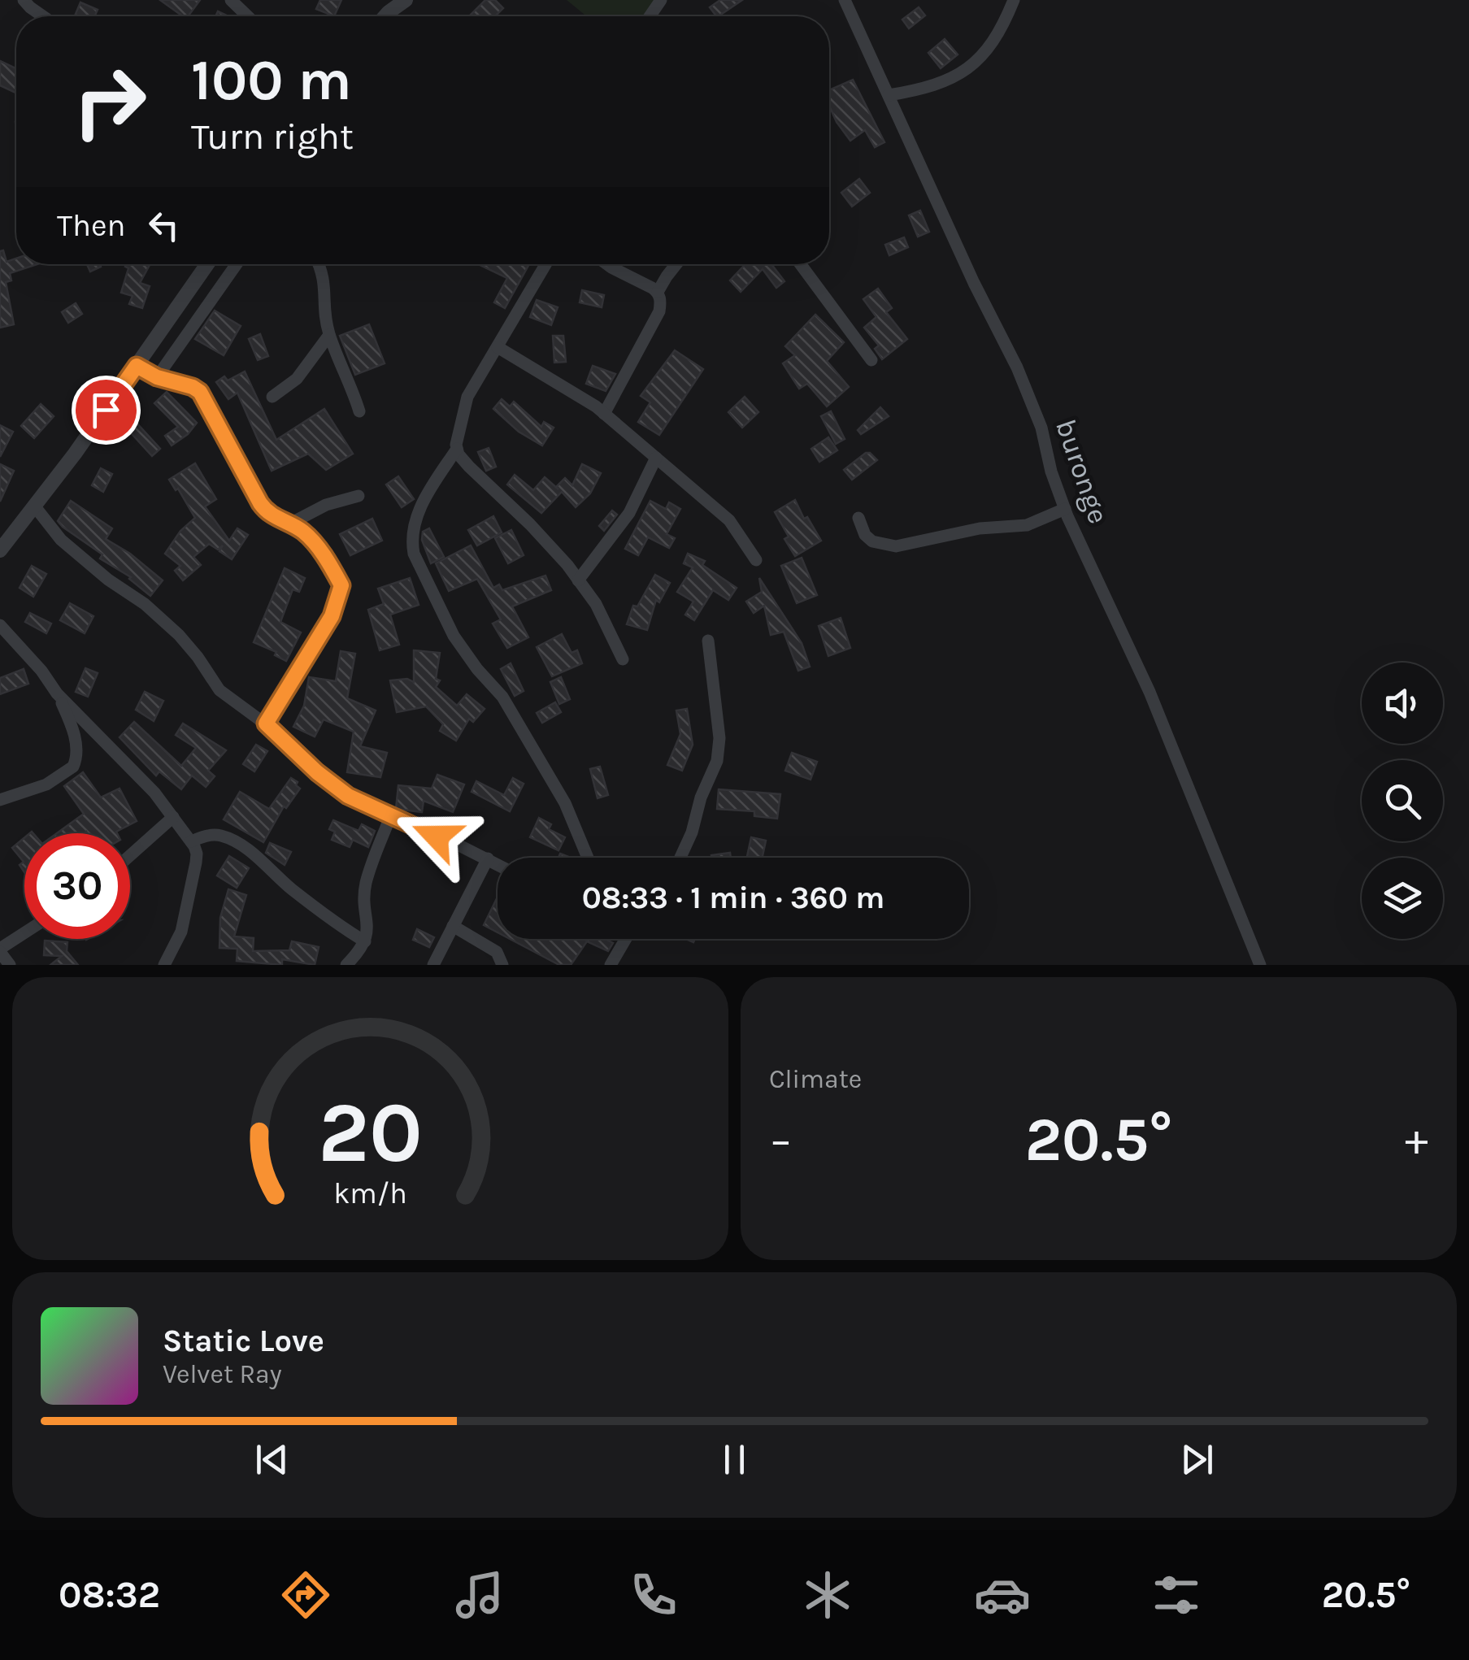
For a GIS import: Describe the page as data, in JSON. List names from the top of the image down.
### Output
{
  "streets": {
    "street": ["buronge"]
  },
  "page": {
    "turn": ["100 m", "Turn right"],
    "then": "Then",
    "limit": "30",
    "trip": "08:33 · 1 min · 360 m",
    "tile": "Climate",
    "heat": ["−", "20.5°", "+"],
    "song": ["Static Love", "Velvet Ray"],
    "tabs": ["08:32", "20.5°"],
    "gauge": ["20", "km/h"]
  }
}
